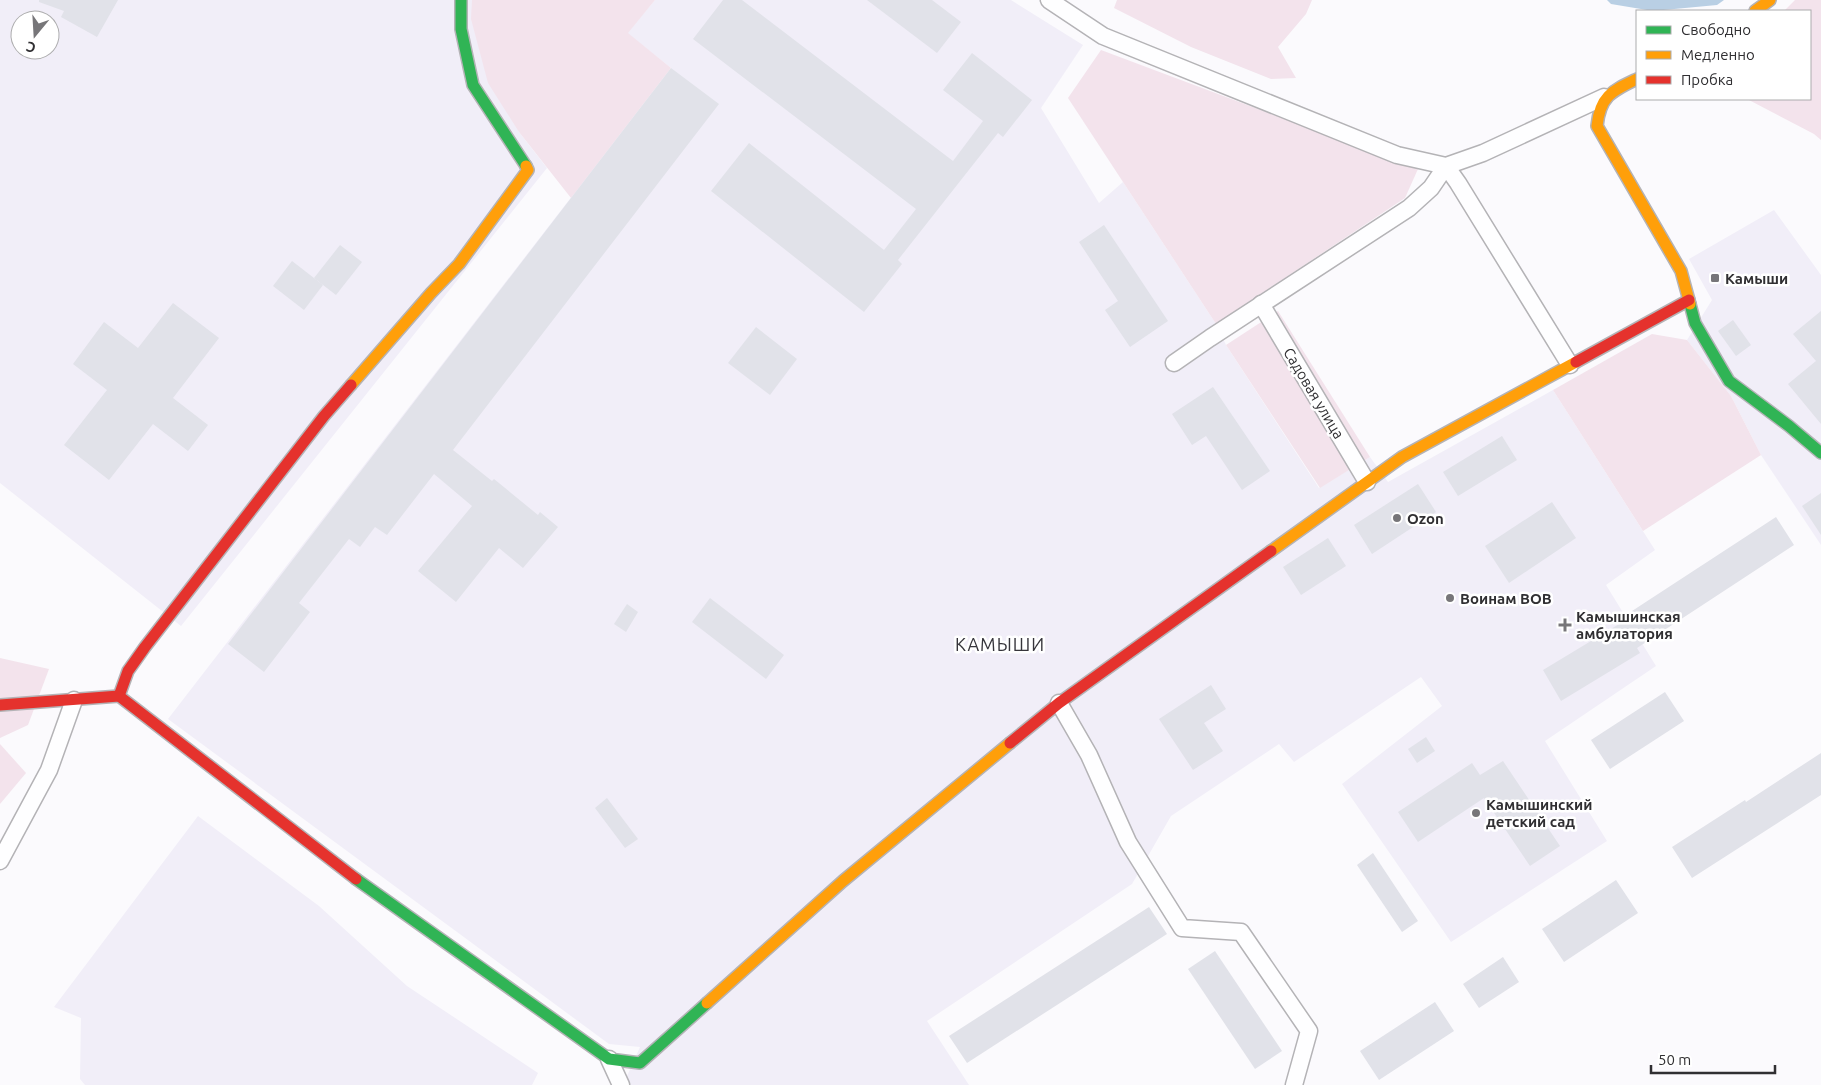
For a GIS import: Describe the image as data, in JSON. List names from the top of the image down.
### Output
{
  "streets": {
    "street": ["Садовая улица"]
  },
  "districts": ["КАМЫШИ"],
  "places": {
    "transit": ["Камыши"],
    "other": ["Ozon", "Воинам ВОВ", "Камышинский детский сад"],
    "health": ["Камышинская амбулатория"]
  },
  "legend": ["Свободно", "Медленно", "Пробка"],
  "scale_bar": "50 m",
  "north": "bottom"
}
